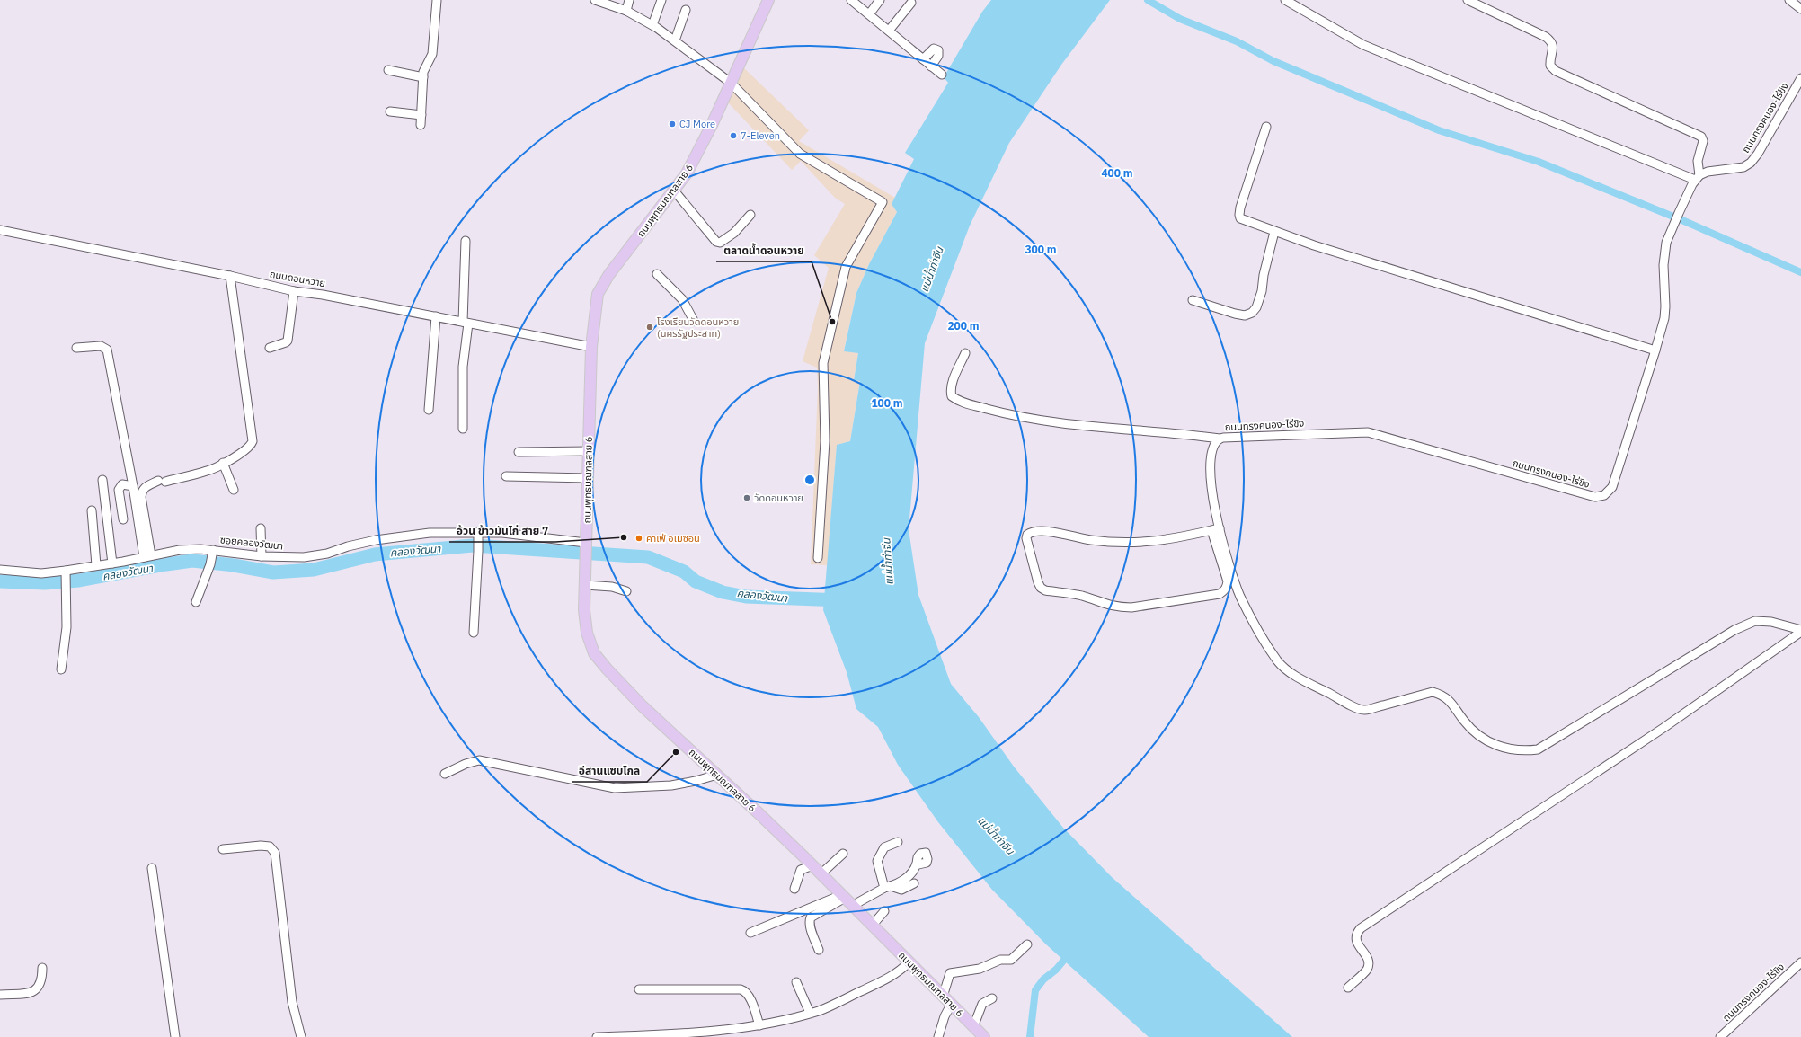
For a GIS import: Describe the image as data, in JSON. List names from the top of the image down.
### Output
{
  "streets": {
    "main road": ["ถนนพุทธมณฑลสาย 6"],
    "street": ["ถนนทรงคนอง-ไร่ขิง", "ถนนดอนหวาย", "ซอยคลองวัฒนา"]
  },
  "crossings": [
    ["ถนนพุทธมณฑลสาย 6", "ถนนดอนหวาย"],
    ["ถนนพุทธมณฑลสาย 6", "ซอยคลองวัฒนา"]
  ],
  "water": ["แม่น้ำท่าจีน", "คลองวัฒนา"],
  "places": [
    "CJ More",
    "7-Eleven",
    "ตลาดน้ำดอนหวาย",
    "โรงเรียนวัดดอนหวาย (นครรัฐประสาท)",
    "วัดดอนหวาย",
    "อ้วน ข้าวมันไก่ สาย 7",
    "คาเฟ่ อเมซอน",
    "อีสานแซบไกล"
  ],
  "rings": [
    "400 m",
    "300 m",
    "200 m",
    "100 m"
  ]
}
